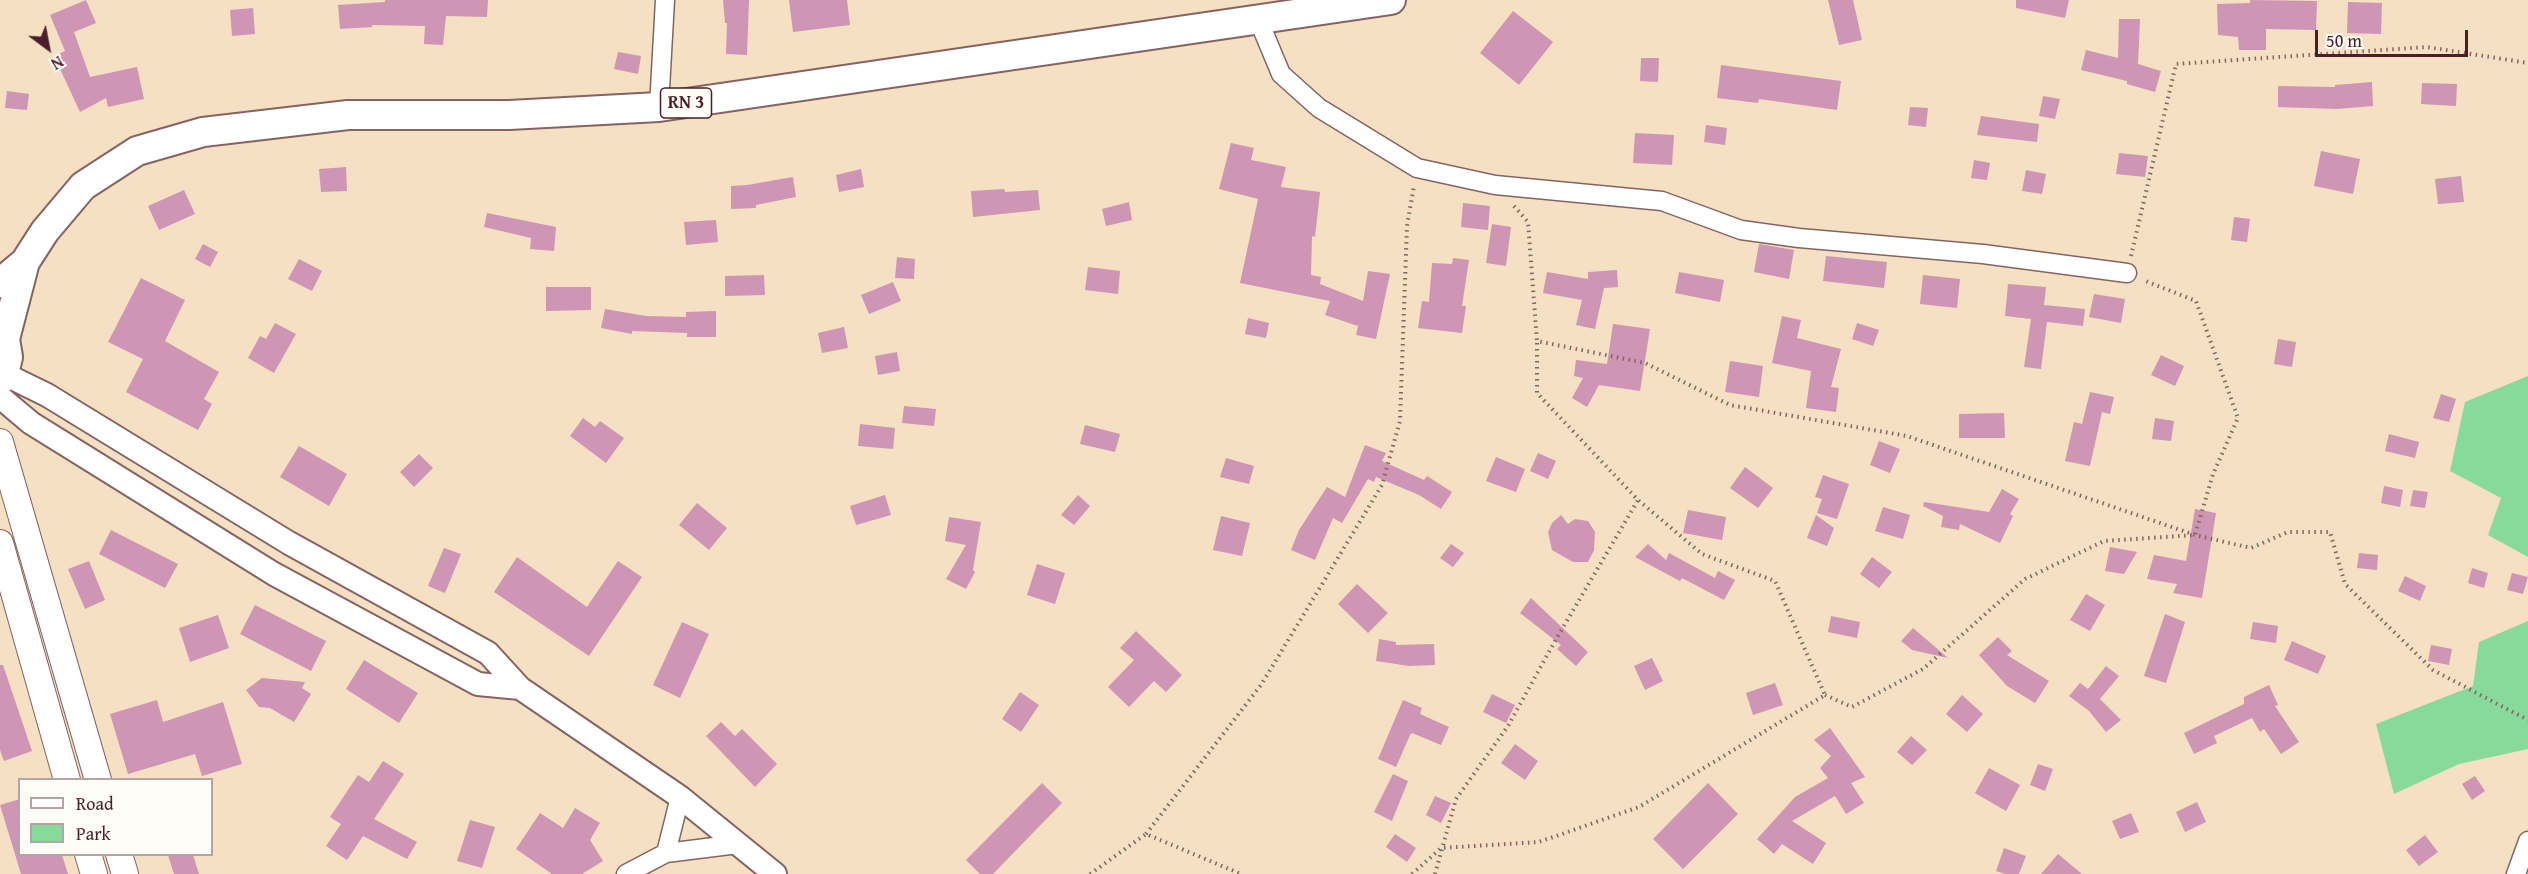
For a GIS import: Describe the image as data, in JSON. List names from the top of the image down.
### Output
{
  "streets": {
    "main road": ["RN 3"]
  },
  "legend": ["Road", "Park"],
  "scale_bar": "50 m",
  "north": "bottom right"
}
